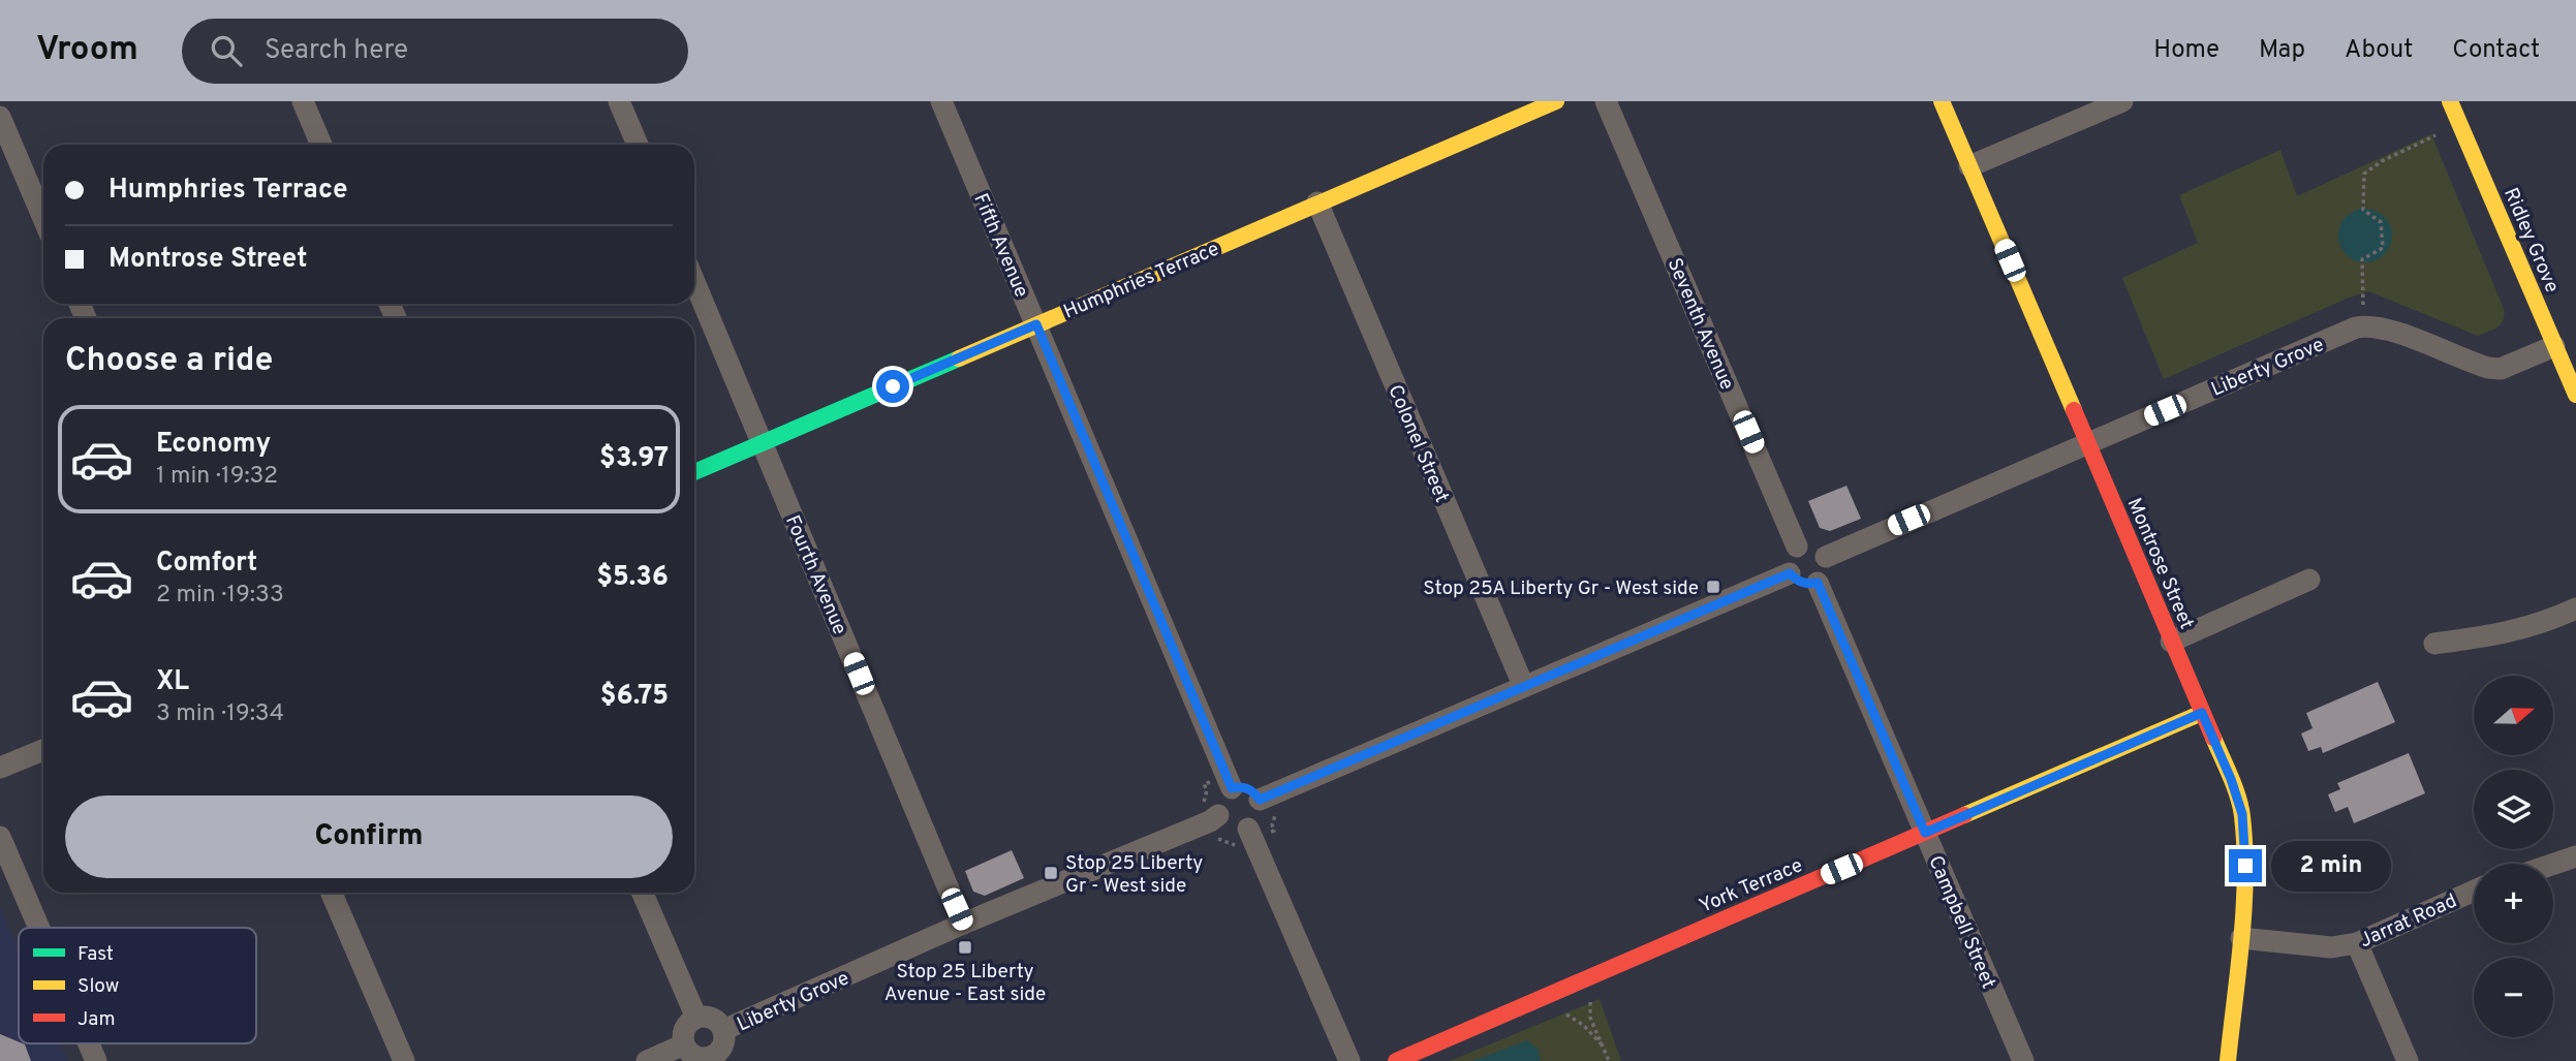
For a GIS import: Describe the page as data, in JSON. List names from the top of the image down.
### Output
{
  "streets": {
    "street": [
      "Ridley Grove",
      "Fifth Avenue",
      "Humphries Terrace",
      "Seventh Avenue",
      "Liberty Grove",
      "Colonel Street",
      "Montrose Street",
      "Fourth Avenue",
      "York Terrace",
      "Jarrat Road",
      "Campbell Street"
    ]
  },
  "crossings": [
    ["Ridley Grove", "Liberty Grove"],
    ["Fifth Avenue", "Humphries Terrace"],
    ["Fifth Avenue", "Liberty Grove"],
    ["Humphries Terrace", "Colonel Street"],
    ["Humphries Terrace", "Fourth Avenue"],
    ["Seventh Avenue", "Liberty Grove"],
    ["Seventh Avenue", "Campbell Street"],
    ["Liberty Grove", "Montrose Street"],
    ["Liberty Grove", "Fourth Avenue"],
    ["Liberty Grove", "Campbell Street"],
    ["Montrose Street", "York Terrace"],
    ["Montrose Street", "Jarrat Road"],
    ["York Terrace", "Campbell Street"]
  ],
  "places": {
    "transit": ["Stop 25A Liberty Gr - West side", "Stop 25 Liberty Gr - West side", "Stop 25 Liberty Avenue - East side"]
  },
  "legend": ["Fast", "Slow", "Jam"],
  "north": "right",
  "page": {
    "header": "Vroom",
    "search": "Search here",
    "nav": [
      "Home",
      "Map",
      "About",
      "Contact"
    ],
    "banner": ["Humphries Terrace", "Montrose Street"],
    "heading": "Choose a ride",
    "list": [
      {
        "name": "Economy",
        "note": "1 min · 19:32",
        "value": "$3.97"
      },
      {
        "name": "Comfort",
        "note": "2 min · 19:33",
        "value": "$5.36"
      },
      {
        "name": "XL",
        "note": "3 min · 19:34",
        "value": "$6.75"
      }
    ],
    "map_buttons": ["+", "−"],
    "buttons": "Confirm",
    "bubble": "2 min"
  }
}
